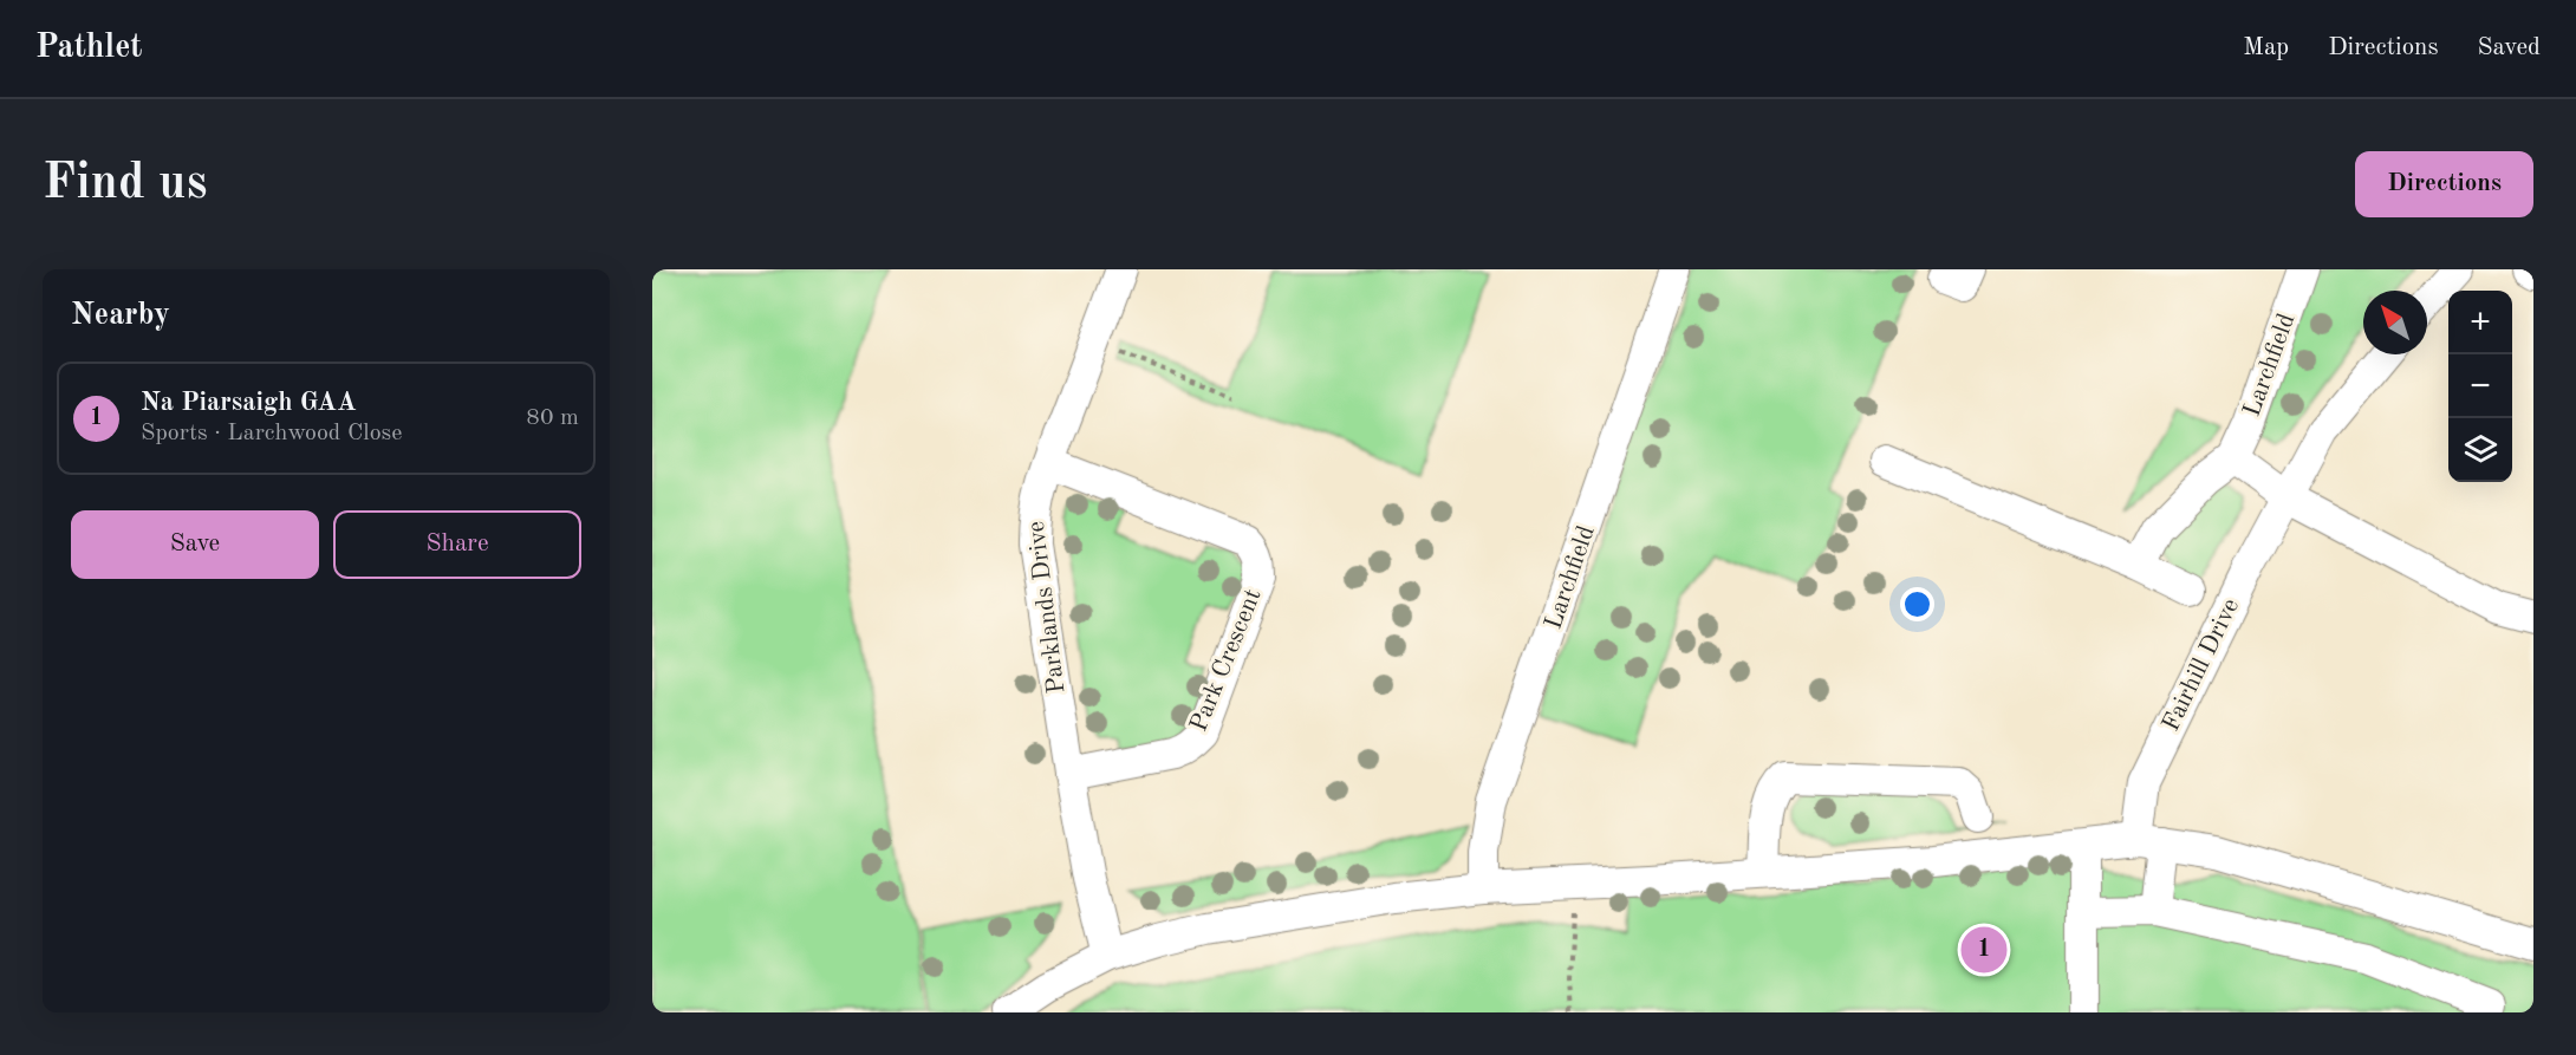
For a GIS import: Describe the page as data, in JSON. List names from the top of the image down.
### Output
{
  "streets": {
    "street": [
      "Larchfield",
      "Parklands Drive",
      "Park Crescent",
      "Fairhill Drive"
    ]
  },
  "crossings": [
    ["Parklands Drive", "Park Crescent"]
  ],
  "north": "top left",
  "page": {
    "header": "Pathlet",
    "nav": ["Map", "Directions", "Saved"],
    "buttons": [
      "Directions",
      ["Save", "Share"]
    ],
    "title": "Find us",
    "heading": "Nearby",
    "map_buttons": ["+", "−"],
    "list": [
      {
        "mark": "1",
        "name": "Na Piarsaigh GAA",
        "note": "Sports · Larchwood Close",
        "value": "80 m"
      }
    ],
    "pins": "1"
  }
}
